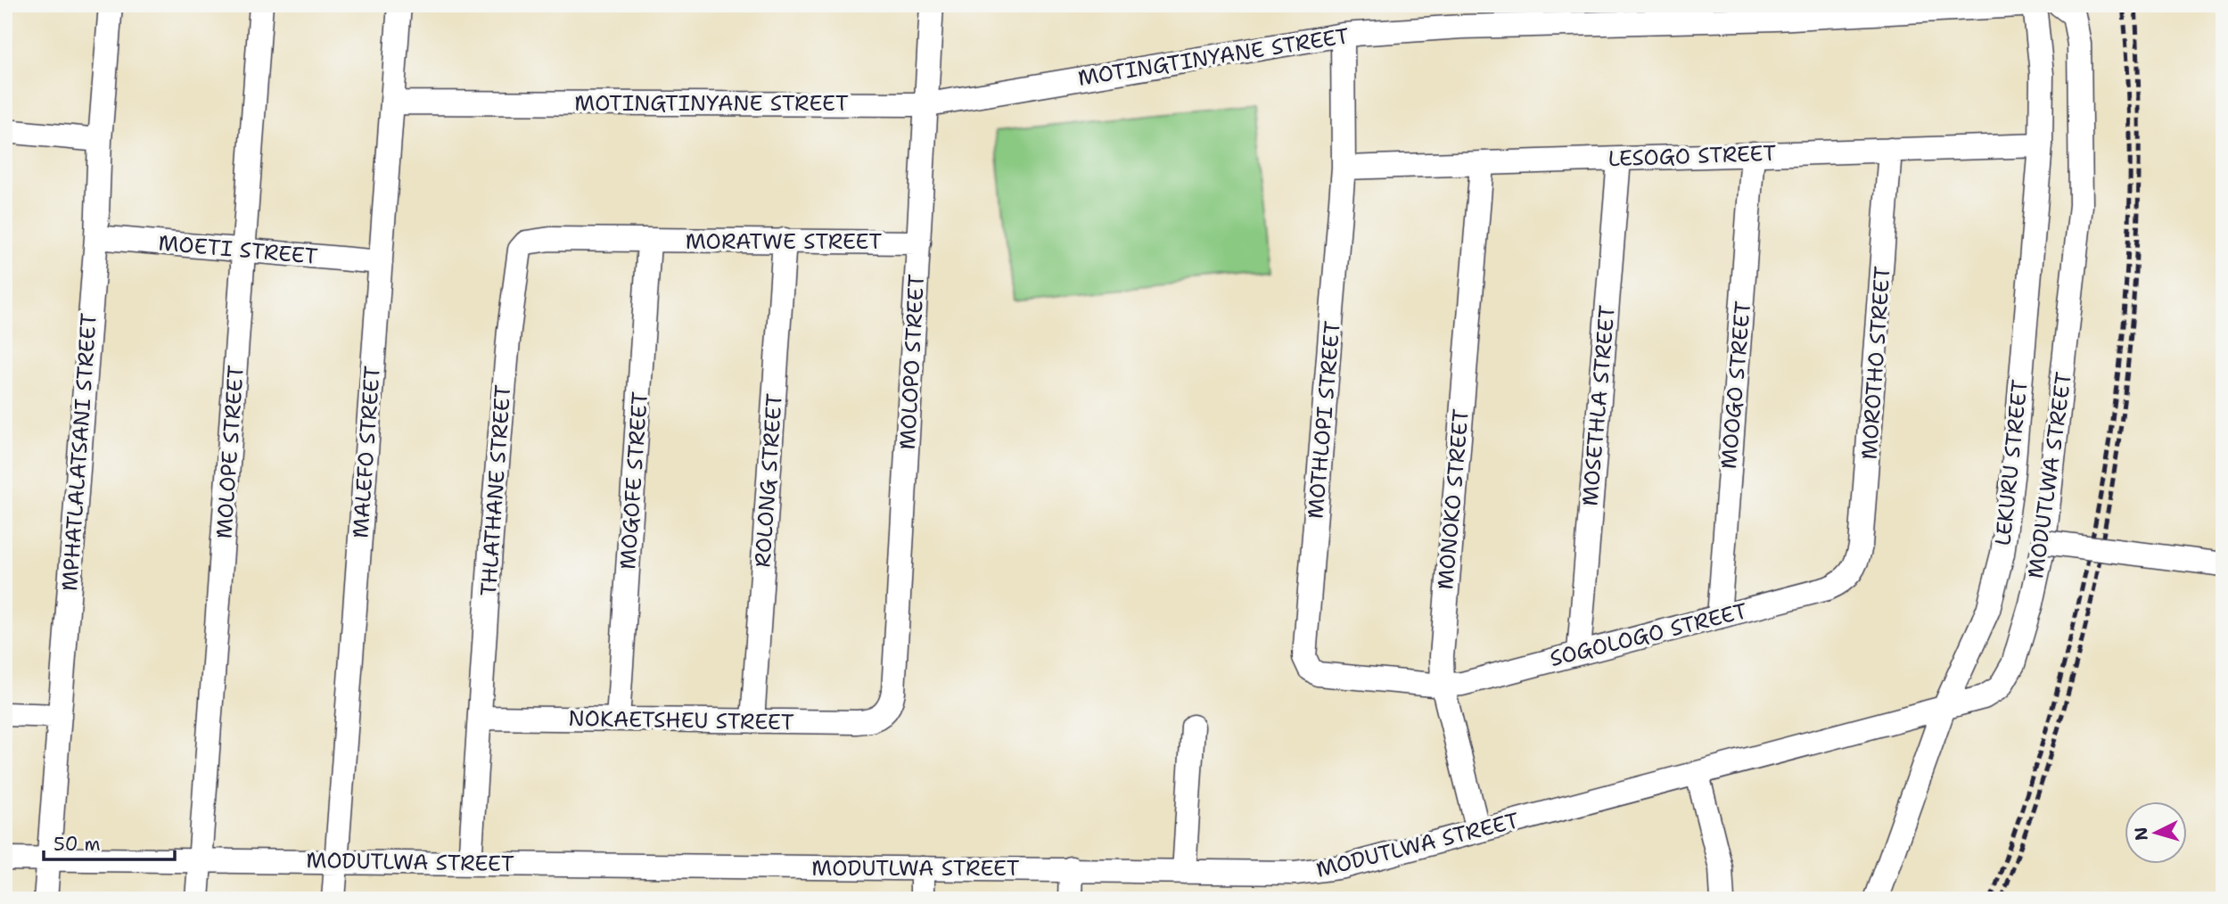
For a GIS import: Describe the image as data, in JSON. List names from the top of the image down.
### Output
{
  "streets": {
    "street": [
      "MOTINGTINYANE STREET",
      "LESOGO STREET",
      "MORATWE STREET",
      "MOETI STREET",
      "MOLOPO STREET",
      "MOROTHO STREET",
      "MOOGO STREET",
      "MOSETHLA STREET",
      "MOTHLOPI STREET",
      "MPHATLALATSANI STREET",
      "MOLOPE STREET",
      "MALEFO STREET",
      "LEKURU STREET",
      "MODUTLWA STREET",
      "MOGOFE STREET",
      "ROLONG STREET",
      "THLATHANE STREET",
      "MONOKO STREET",
      "SOGOLOGO STREET",
      "NOKAETSHEU STREET"
    ]
  },
  "crossings": [
    ["MOTINGTINYANE STREET", "MOLOPO STREET"],
    ["MOTINGTINYANE STREET", "MOTHLOPI STREET"],
    ["MOTINGTINYANE STREET", "MALEFO STREET"],
    ["MOTINGTINYANE STREET", "LEKURU STREET"],
    ["LESOGO STREET", "MOROTHO STREET"],
    ["LESOGO STREET", "MOOGO STREET"],
    ["LESOGO STREET", "MOSETHLA STREET"],
    ["LESOGO STREET", "MOTHLOPI STREET"],
    ["LESOGO STREET", "LEKURU STREET"],
    ["LESOGO STREET", "MONOKO STREET"],
    ["MORATWE STREET", "MOLOPO STREET"],
    ["MORATWE STREET", "MOGOFE STREET"],
    ["MORATWE STREET", "ROLONG STREET"],
    ["MORATWE STREET", "THLATHANE STREET"],
    ["MOETI STREET", "MPHATLALATSANI STREET"],
    ["MOETI STREET", "MOLOPE STREET"],
    ["MOETI STREET", "MALEFO STREET"],
    ["MOLOPO STREET", "NOKAETSHEU STREET"],
    ["MOROTHO STREET", "SOGOLOGO STREET"],
    ["MOOGO STREET", "SOGOLOGO STREET"],
    ["MOSETHLA STREET", "SOGOLOGO STREET"],
    ["MOTHLOPI STREET", "MONOKO STREET"],
    ["MOTHLOPI STREET", "SOGOLOGO STREET"],
    ["MPHATLALATSANI STREET", "MODUTLWA STREET"],
    ["MOLOPE STREET", "MODUTLWA STREET"],
    ["MALEFO STREET", "MODUTLWA STREET"],
    ["LEKURU STREET", "MODUTLWA STREET"],
    ["MODUTLWA STREET", "THLATHANE STREET"],
    ["MODUTLWA STREET", "MONOKO STREET"],
    ["MOGOFE STREET", "THLATHANE STREET"],
    ["MOGOFE STREET", "NOKAETSHEU STREET"],
    ["ROLONG STREET", "NOKAETSHEU STREET"],
    ["THLATHANE STREET", "NOKAETSHEU STREET"],
    ["MONOKO STREET", "SOGOLOGO STREET"]
  ],
  "scale_bar": "50 m",
  "north": "left"
}
